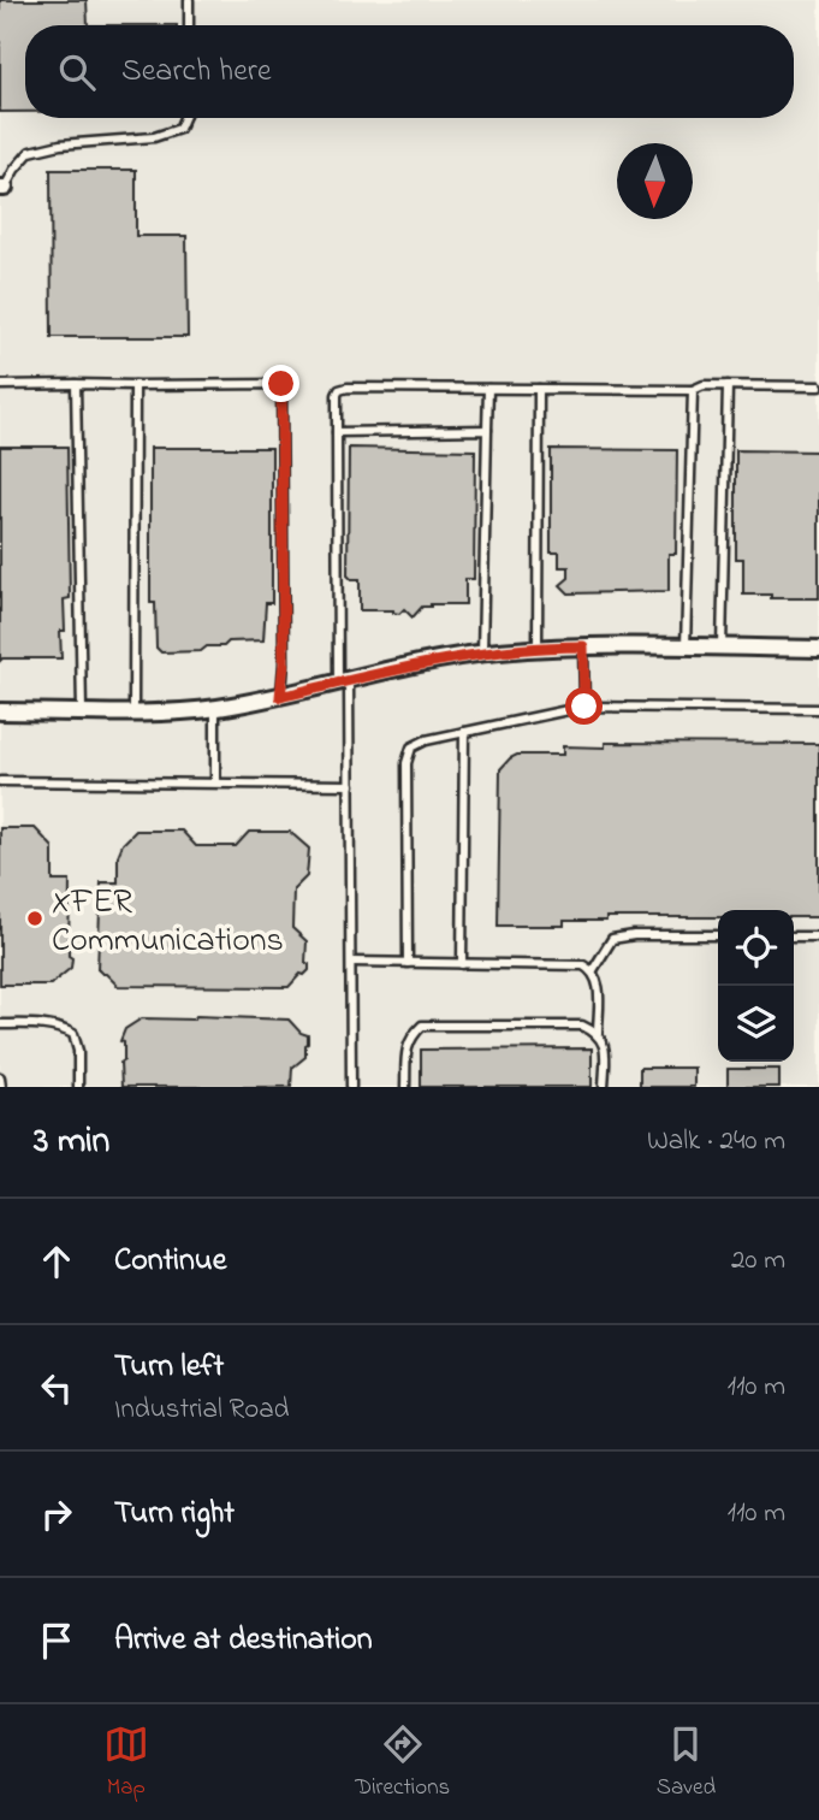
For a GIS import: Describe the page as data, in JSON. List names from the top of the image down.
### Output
{
  "places": ["XFER Communications"],
  "north": "bottom",
  "page": {
    "search": "Search here",
    "heading": ["3 min", "Walk · 240 m"],
    "list": [
      ["Continue", "20 m"],
      ["Turn left", "Industrial Road", "110 m"],
      ["Turn right", "110 m"],
      "Arrive at destination"
    ],
    "nav": ["Map", "Directions", "Saved"]
  }
}
